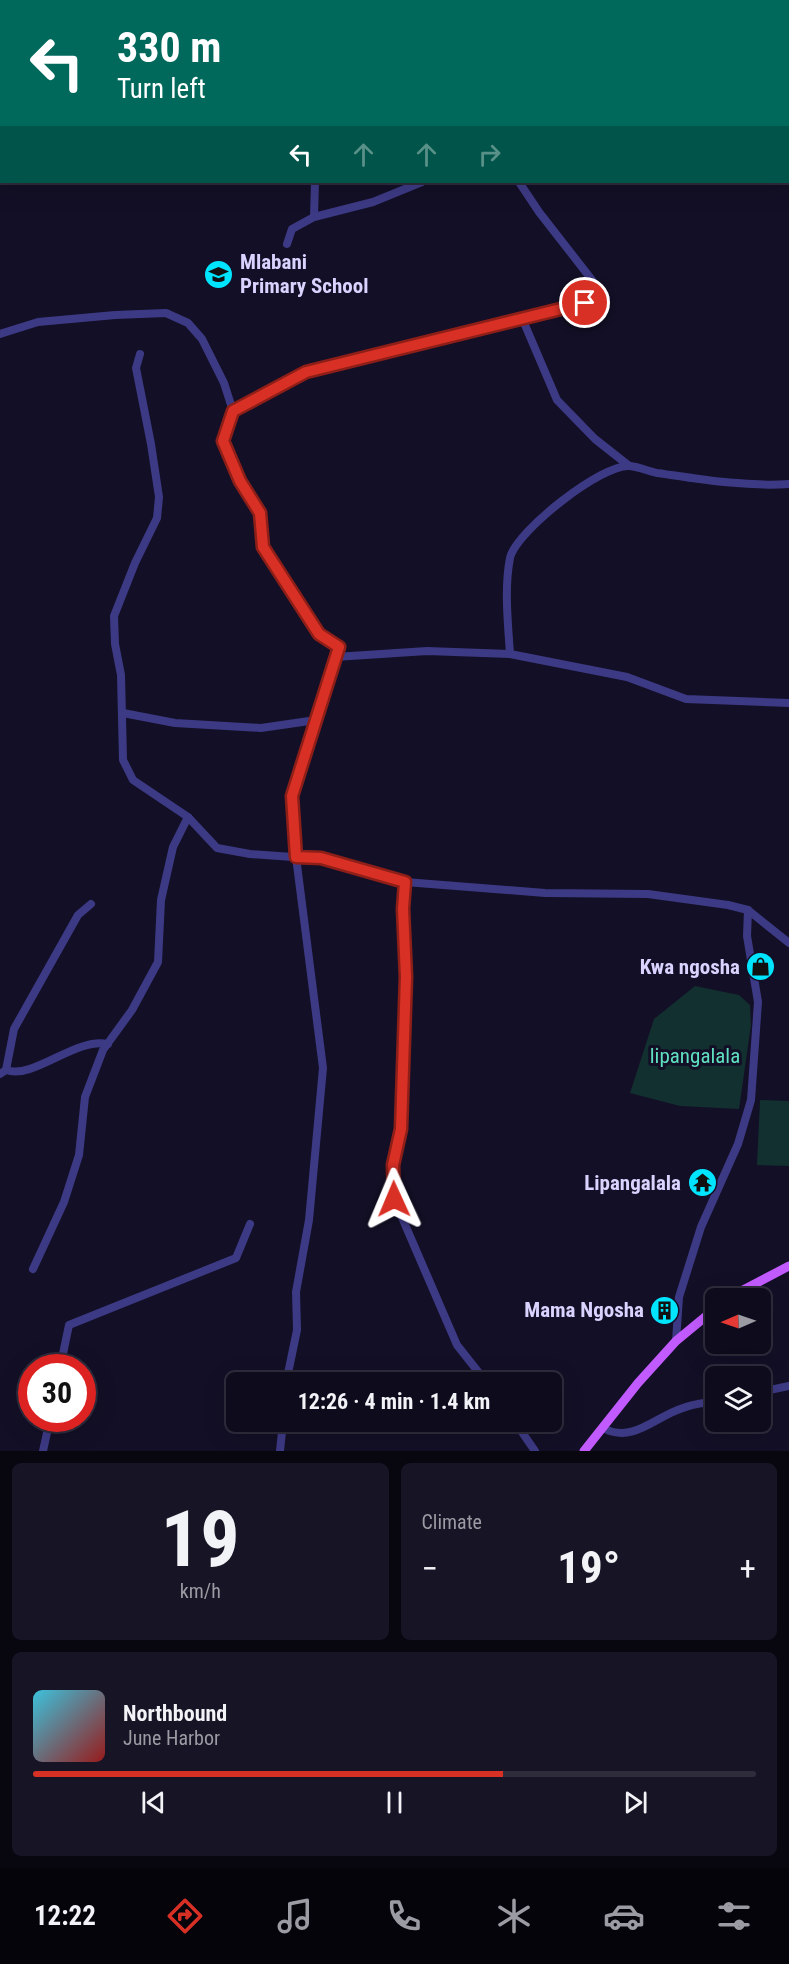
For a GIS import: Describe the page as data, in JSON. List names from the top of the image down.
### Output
{
  "parks": ["lipangalala"],
  "places": {
    "school or university": ["Mlabani Primary School"],
    "shop": ["Kwa ngosha"],
    "temple": ["Lipangalala"],
    "building": ["Mama Ngosha"]
  },
  "north": "left",
  "page": {
    "turn": ["330 m", "Turn left"],
    "limit": "30",
    "trip": "12:26 · 4 min · 1.4 km",
    "tile": [
      ["19", "km/h"],
      "Climate"
    ],
    "heat": ["−", "19°", "+"],
    "song": ["Northbound", "June Harbor"],
    "tabs": "12:22"
  }
}
